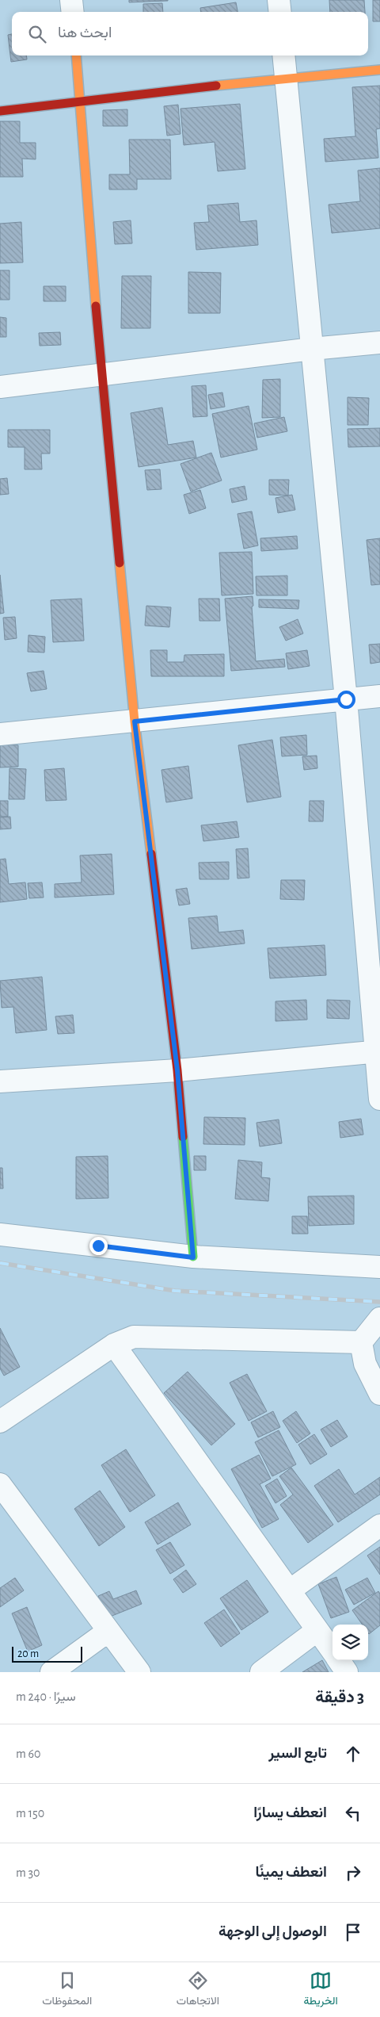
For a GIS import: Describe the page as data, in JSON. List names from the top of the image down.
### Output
{
  "scale_bar": "20 m",
  "page": {
    "search": "ابحث هنا",
    "scale": "20 m",
    "heading": ["3 دقيقة", "سيرًا · 240 m"],
    "list": [
      ["تابع السير", "60 m"],
      ["انعطف يسارًا", "150 m"],
      ["انعطف يمينًا", "30 m"],
      "الوصول إلى الوجهة"
    ],
    "nav": ["الخريطة", "الاتجاهات", "المحفوظات"]
  }
}
